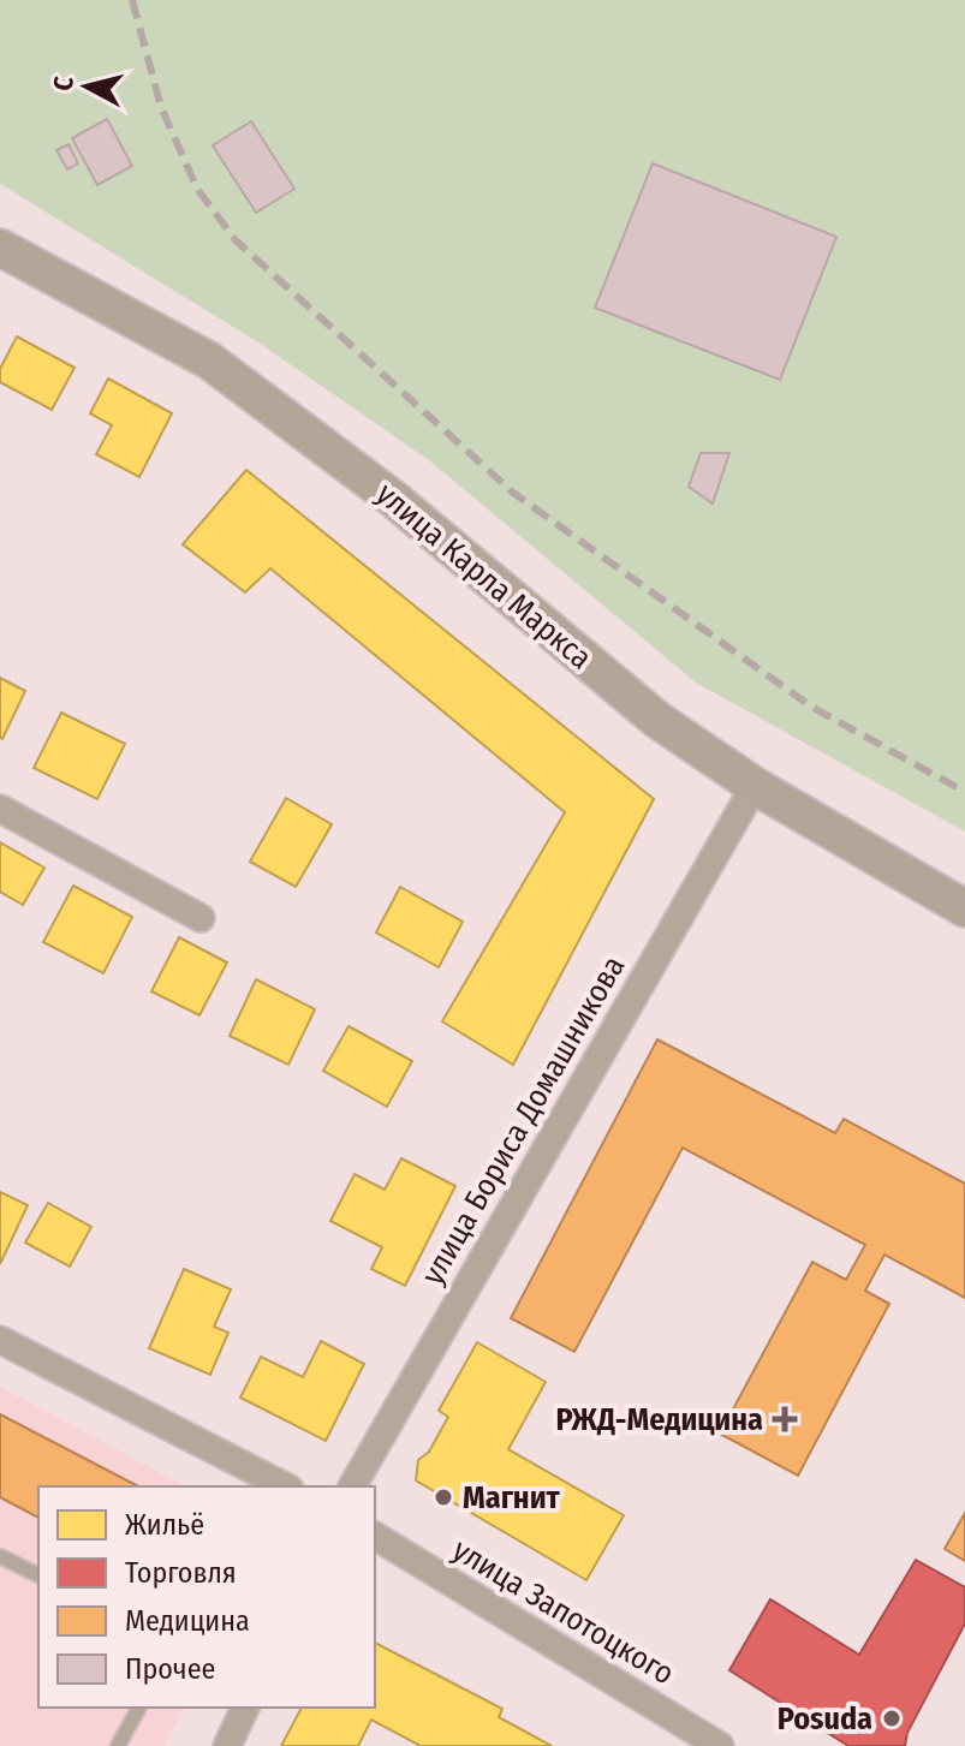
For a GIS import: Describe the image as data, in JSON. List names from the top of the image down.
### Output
{
  "streets": {
    "street": ["улица Карла Маркса", "улица Бориса Домашникова", "улица Запотоцкого"]
  },
  "crossings": [
    ["улица Карла Маркса", "улица Бориса Домашникова"]
  ],
  "places": {
    "health": ["РЖД-Медицина"],
    "other": ["Магнит", "Posuda"]
  },
  "legend": [
    "Жильё",
    "Торговля",
    "Медицина",
    "Прочее"
  ],
  "north": "left"
}
